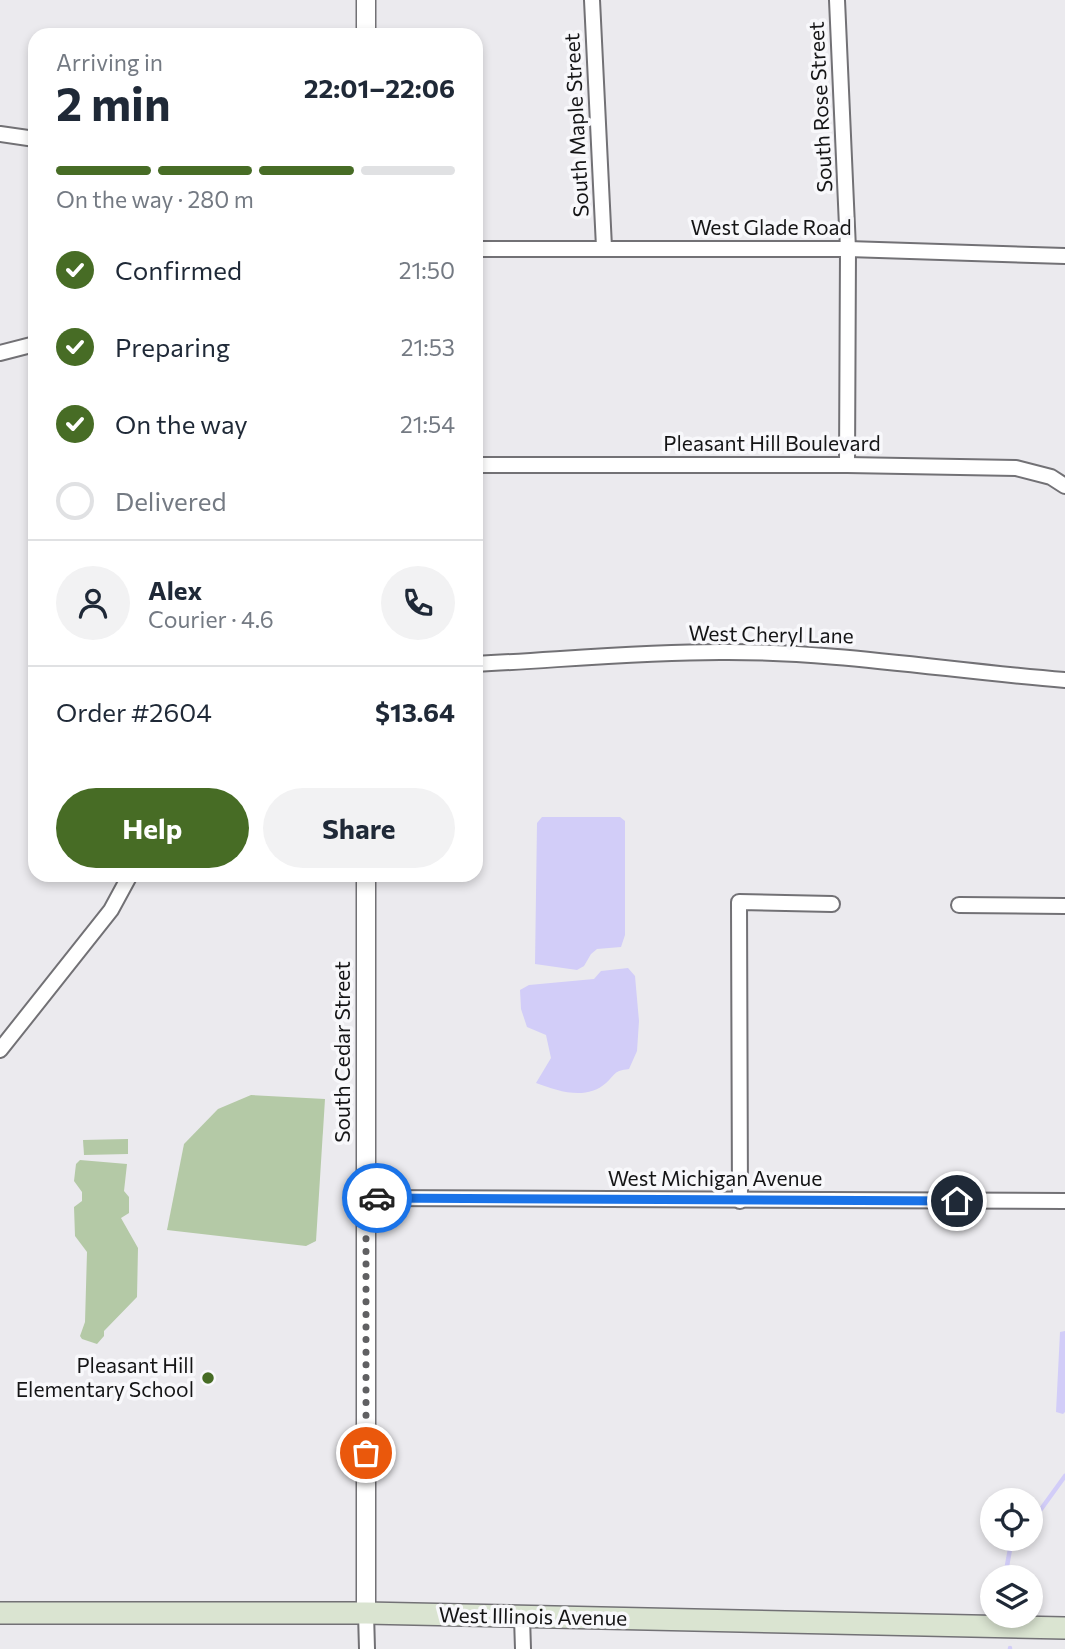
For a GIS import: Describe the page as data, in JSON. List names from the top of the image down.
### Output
{
  "streets": {
    "main road": ["West Illinois Avenue"],
    "street": [
      "South Rose Street",
      "South Maple Street",
      "West Glade Road",
      "Pleasant Hill Boulevard",
      "West Cheryl Lane",
      "South Cedar Street",
      "West Michigan Avenue"
    ]
  },
  "crossings": [
    ["South Rose Street", "West Glade Road"],
    ["South Rose Street", "Pleasant Hill Boulevard"],
    ["South Maple Street", "West Glade Road"],
    ["South Cedar Street", "West Michigan Avenue"],
    ["South Cedar Street", "West Illinois Avenue"]
  ],
  "places": ["Pleasant Hill Elementary School"],
  "page": {
    "heading": ["2 min", "Arriving in", "22:01–22:06"],
    "panel": [
      "Alex",
      "Courier · 4.6",
      "Order #2604",
      "$13.64"
    ],
    "bar": "On the way · 280 m",
    "list": [
      ["Confirmed", "21:50"],
      ["Preparing", "21:53"],
      ["On the way", "21:54"],
      "Delivered"
    ],
    "buttons": ["Help", "Share"]
  }
}
